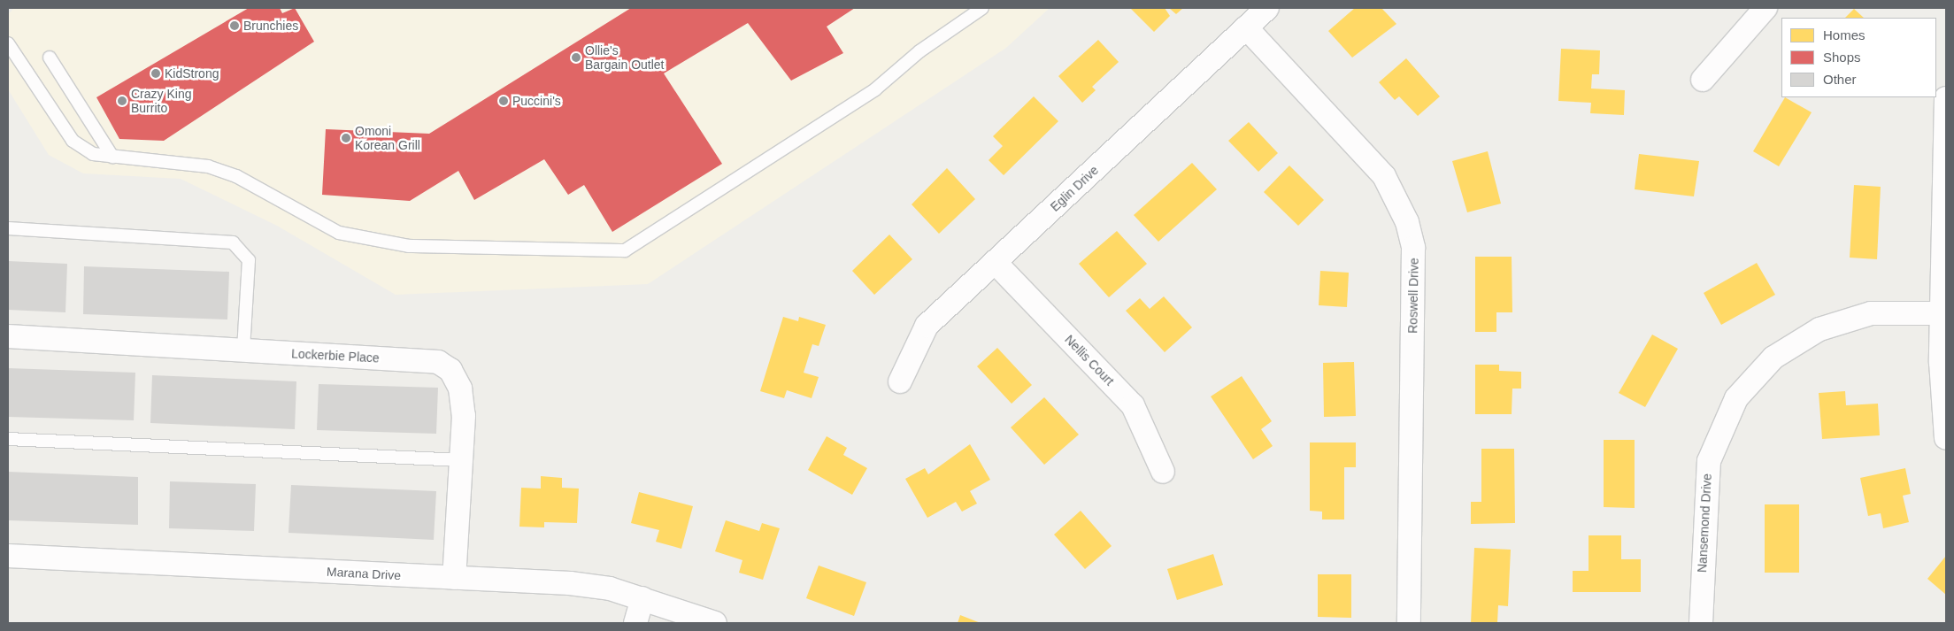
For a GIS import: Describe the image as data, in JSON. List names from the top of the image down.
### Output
{
  "streets": {
    "street": [
      "Eglin Drive",
      "Roswell Drive",
      "Lockerbie Place",
      "Nellis Court",
      "Nansemond Drive",
      "Marana Drive"
    ]
  },
  "crossings": [
    ["Eglin Drive", "Roswell Drive"],
    ["Eglin Drive", "Nellis Court"],
    ["Lockerbie Place", "Marana Drive"]
  ],
  "places": [
    "Brunchies",
    "Ollie's Bargain Outlet",
    "KidStrong",
    "Crazy King Burrito",
    "Puccini's",
    "Omoni Korean Grill"
  ],
  "legend": ["Homes", "Shops", "Other"]
}
